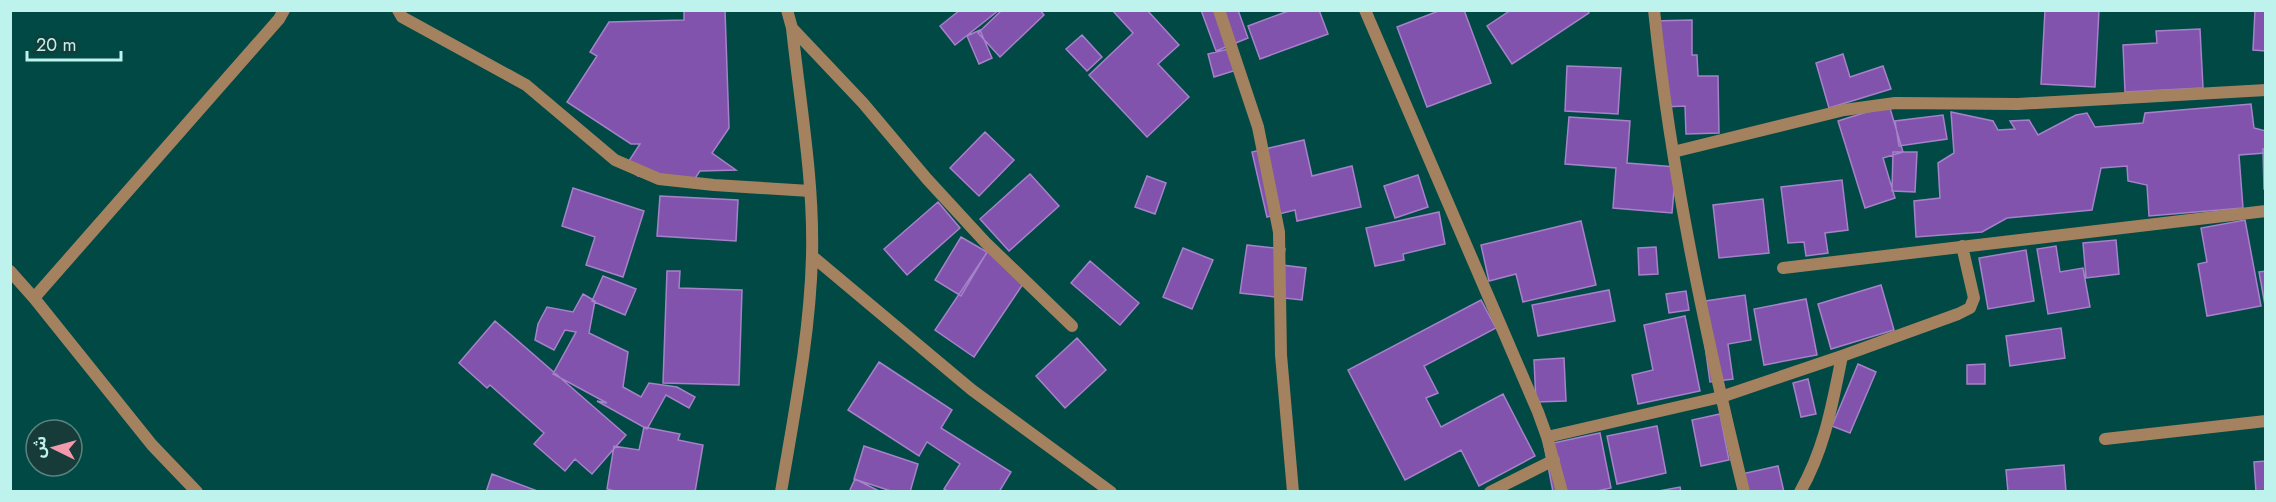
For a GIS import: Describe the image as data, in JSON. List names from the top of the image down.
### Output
{
  "scale_bar": "20 m",
  "north": "left"
}
